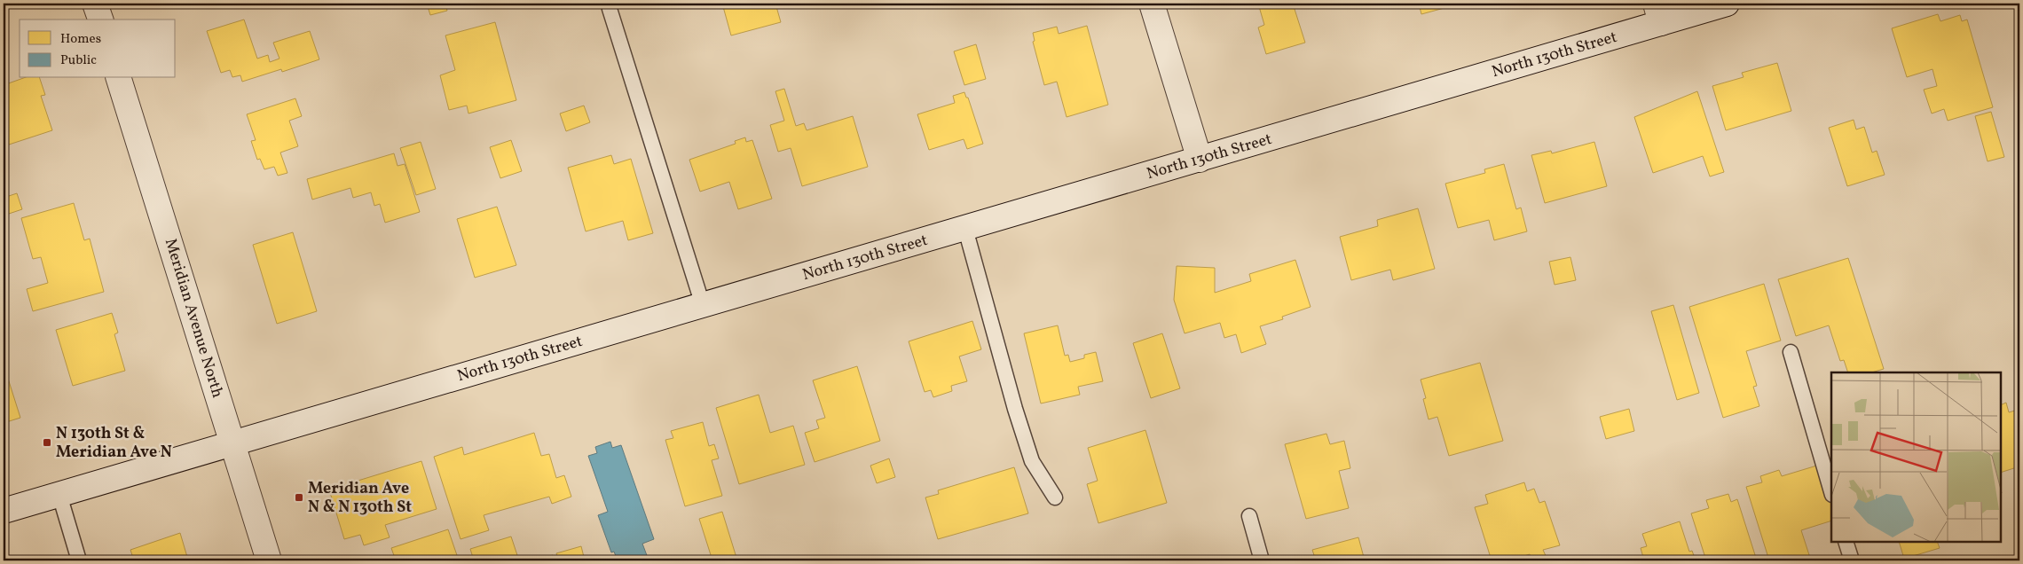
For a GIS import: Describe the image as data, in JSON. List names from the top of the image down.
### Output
{
  "streets": {
    "main road": ["North 130th Street", "Meridian Avenue North"]
  },
  "crossings": [
    ["North 130th Street", "Meridian Avenue North"]
  ],
  "places": {
    "transit": ["N 130th St & Meridian Ave N", "Meridian Ave N & N 130th St"]
  },
  "legend": ["Homes", "Public"]
}
